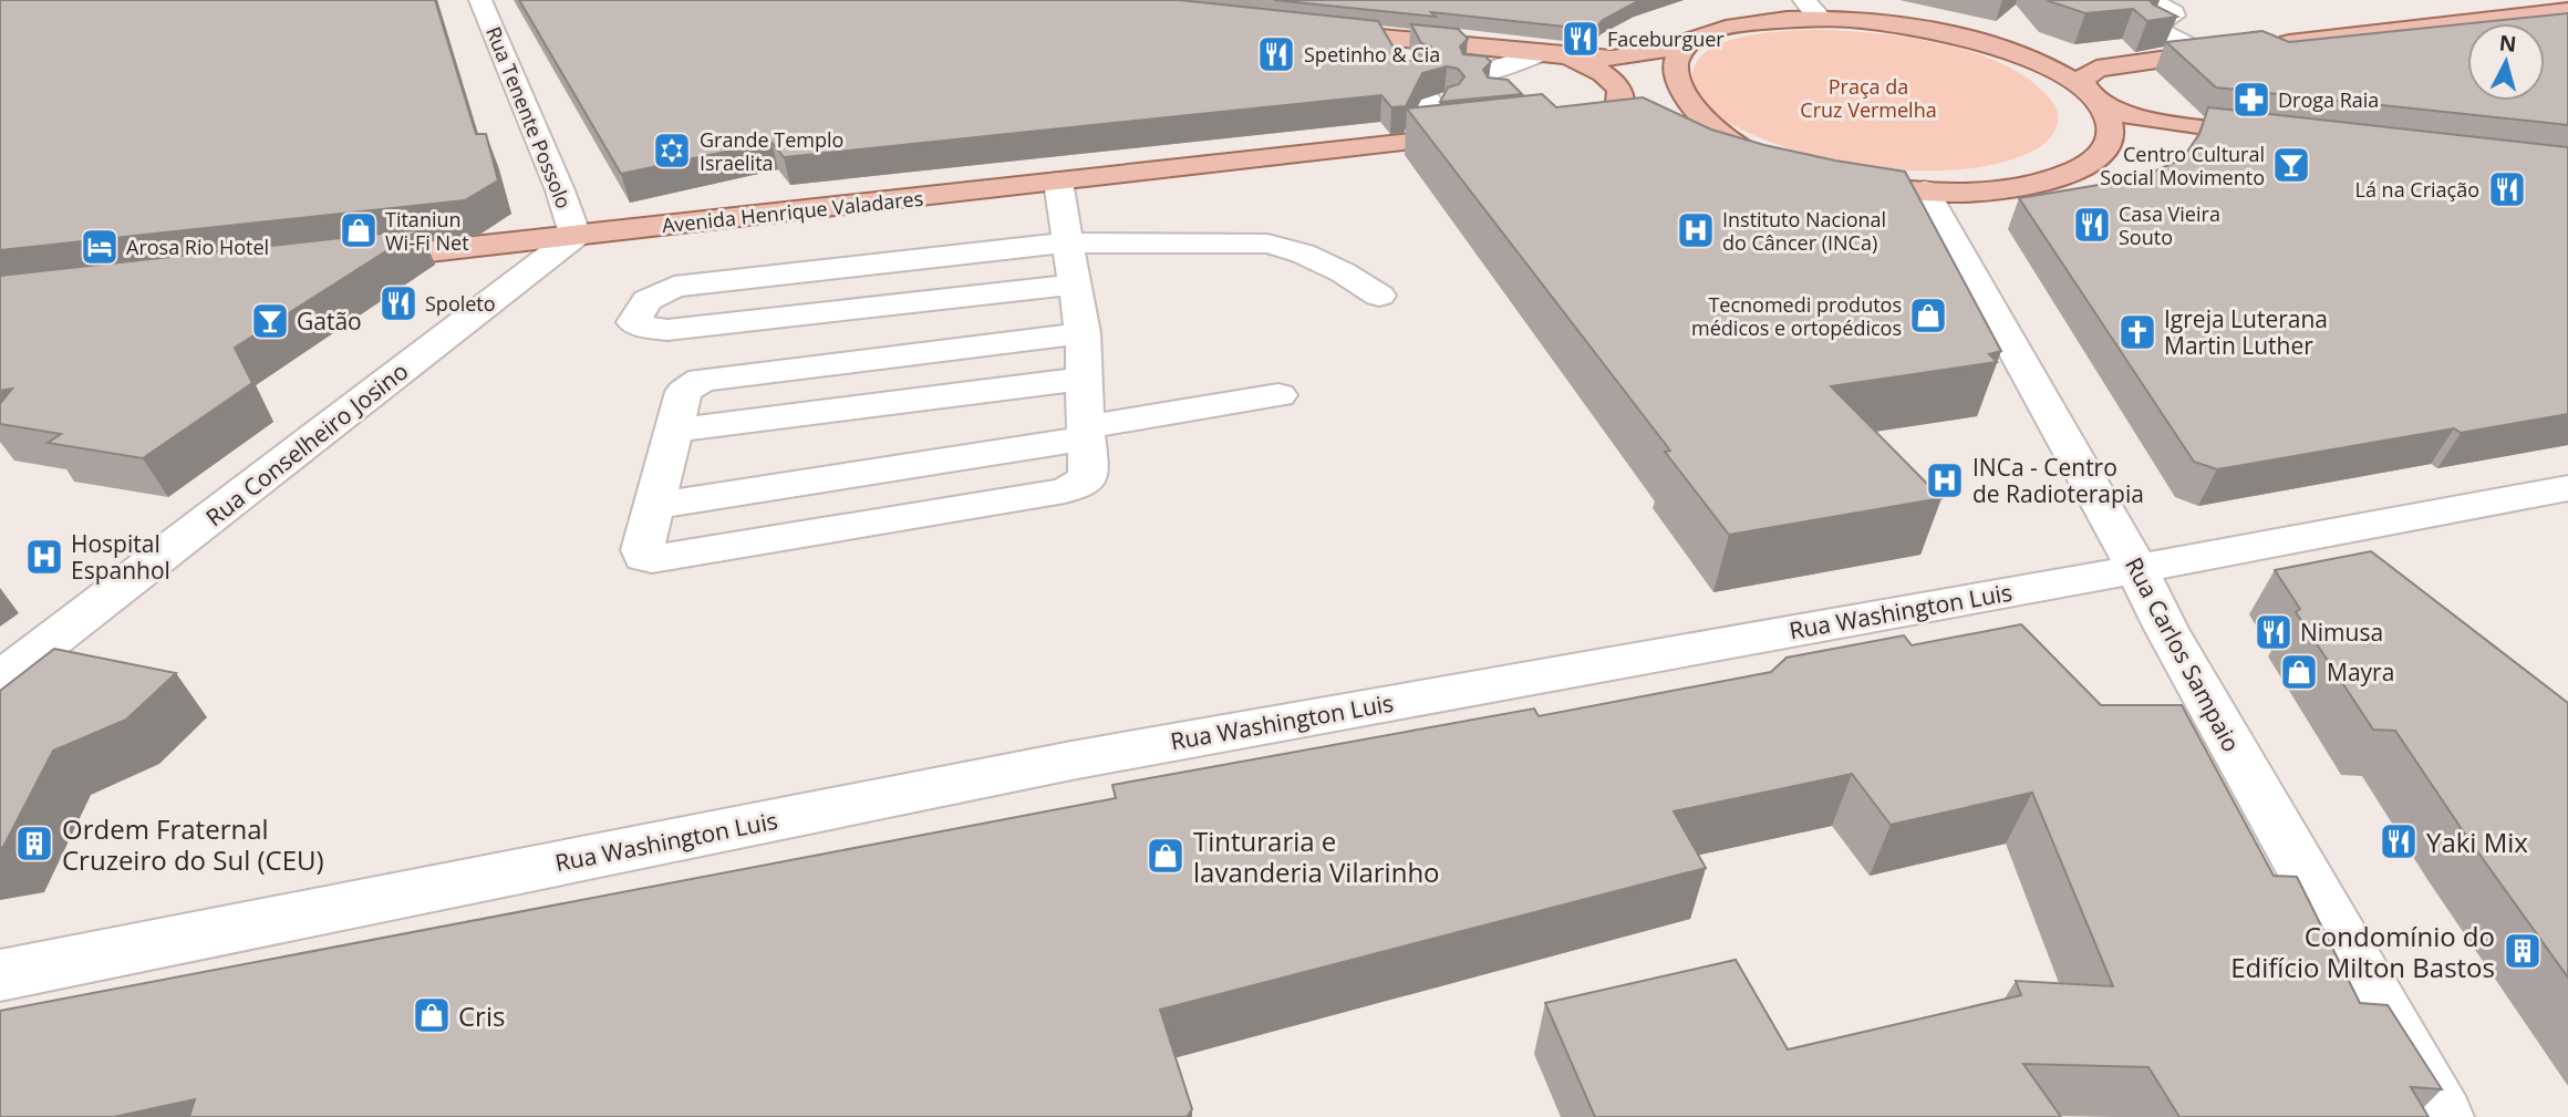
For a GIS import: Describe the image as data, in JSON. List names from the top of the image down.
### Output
{
  "streets": {
    "main road": ["Avenida Henrique Valadares"],
    "street": [
      "Rua Tenente Possolo",
      "Rua Conselheiro Josino",
      "Rua Washington Luis",
      "Rua Carlos Sampaio"
    ]
  },
  "crossings": [
    ["Rua Tenente Possolo", "Avenida Henrique Valadares"],
    ["Rua Tenente Possolo", "Rua Conselheiro Josino"],
    ["Avenida Henrique Valadares", "Rua Conselheiro Josino"],
    ["Rua Washington Luis", "Rua Carlos Sampaio"]
  ],
  "parks": ["Praça da Cruz Vermelha"],
  "places": {
    "restaurant": [
      "Faceburguer",
      "Spetinho & Cia",
      "Lá na Criação",
      "Casa Vieira Souto",
      "Spoleto",
      "Nimusa",
      "Yaki Mix"
    ],
    "pharmacy": ["Droga Raia"],
    "synagogue": ["Grande Templo Israelita"],
    "bar": ["Centro Cultural Social Movimento", "Gatão"],
    "shop": [
      "Titaniun Wi-Fi Net",
      "Tecnomedi produtos médicos e ortopédicos",
      "Mayra",
      "Tinturaria e lavanderia Vilarinho",
      "Cris"
    ],
    "hospital": ["Instituto Nacional do Câncer (INCa)", "INCa - Centro de Radioterapia", "Hospital Espanhol"],
    "hotel": ["Arosa Rio Hotel"],
    "church": ["Igreja Luterana Martin Luther"],
    "building": ["Ordem Fraternal Cruzeiro do Sul (CEU)", "Condomínio do Edifício Milton Bastos"]
  },
  "north": "top"
}
